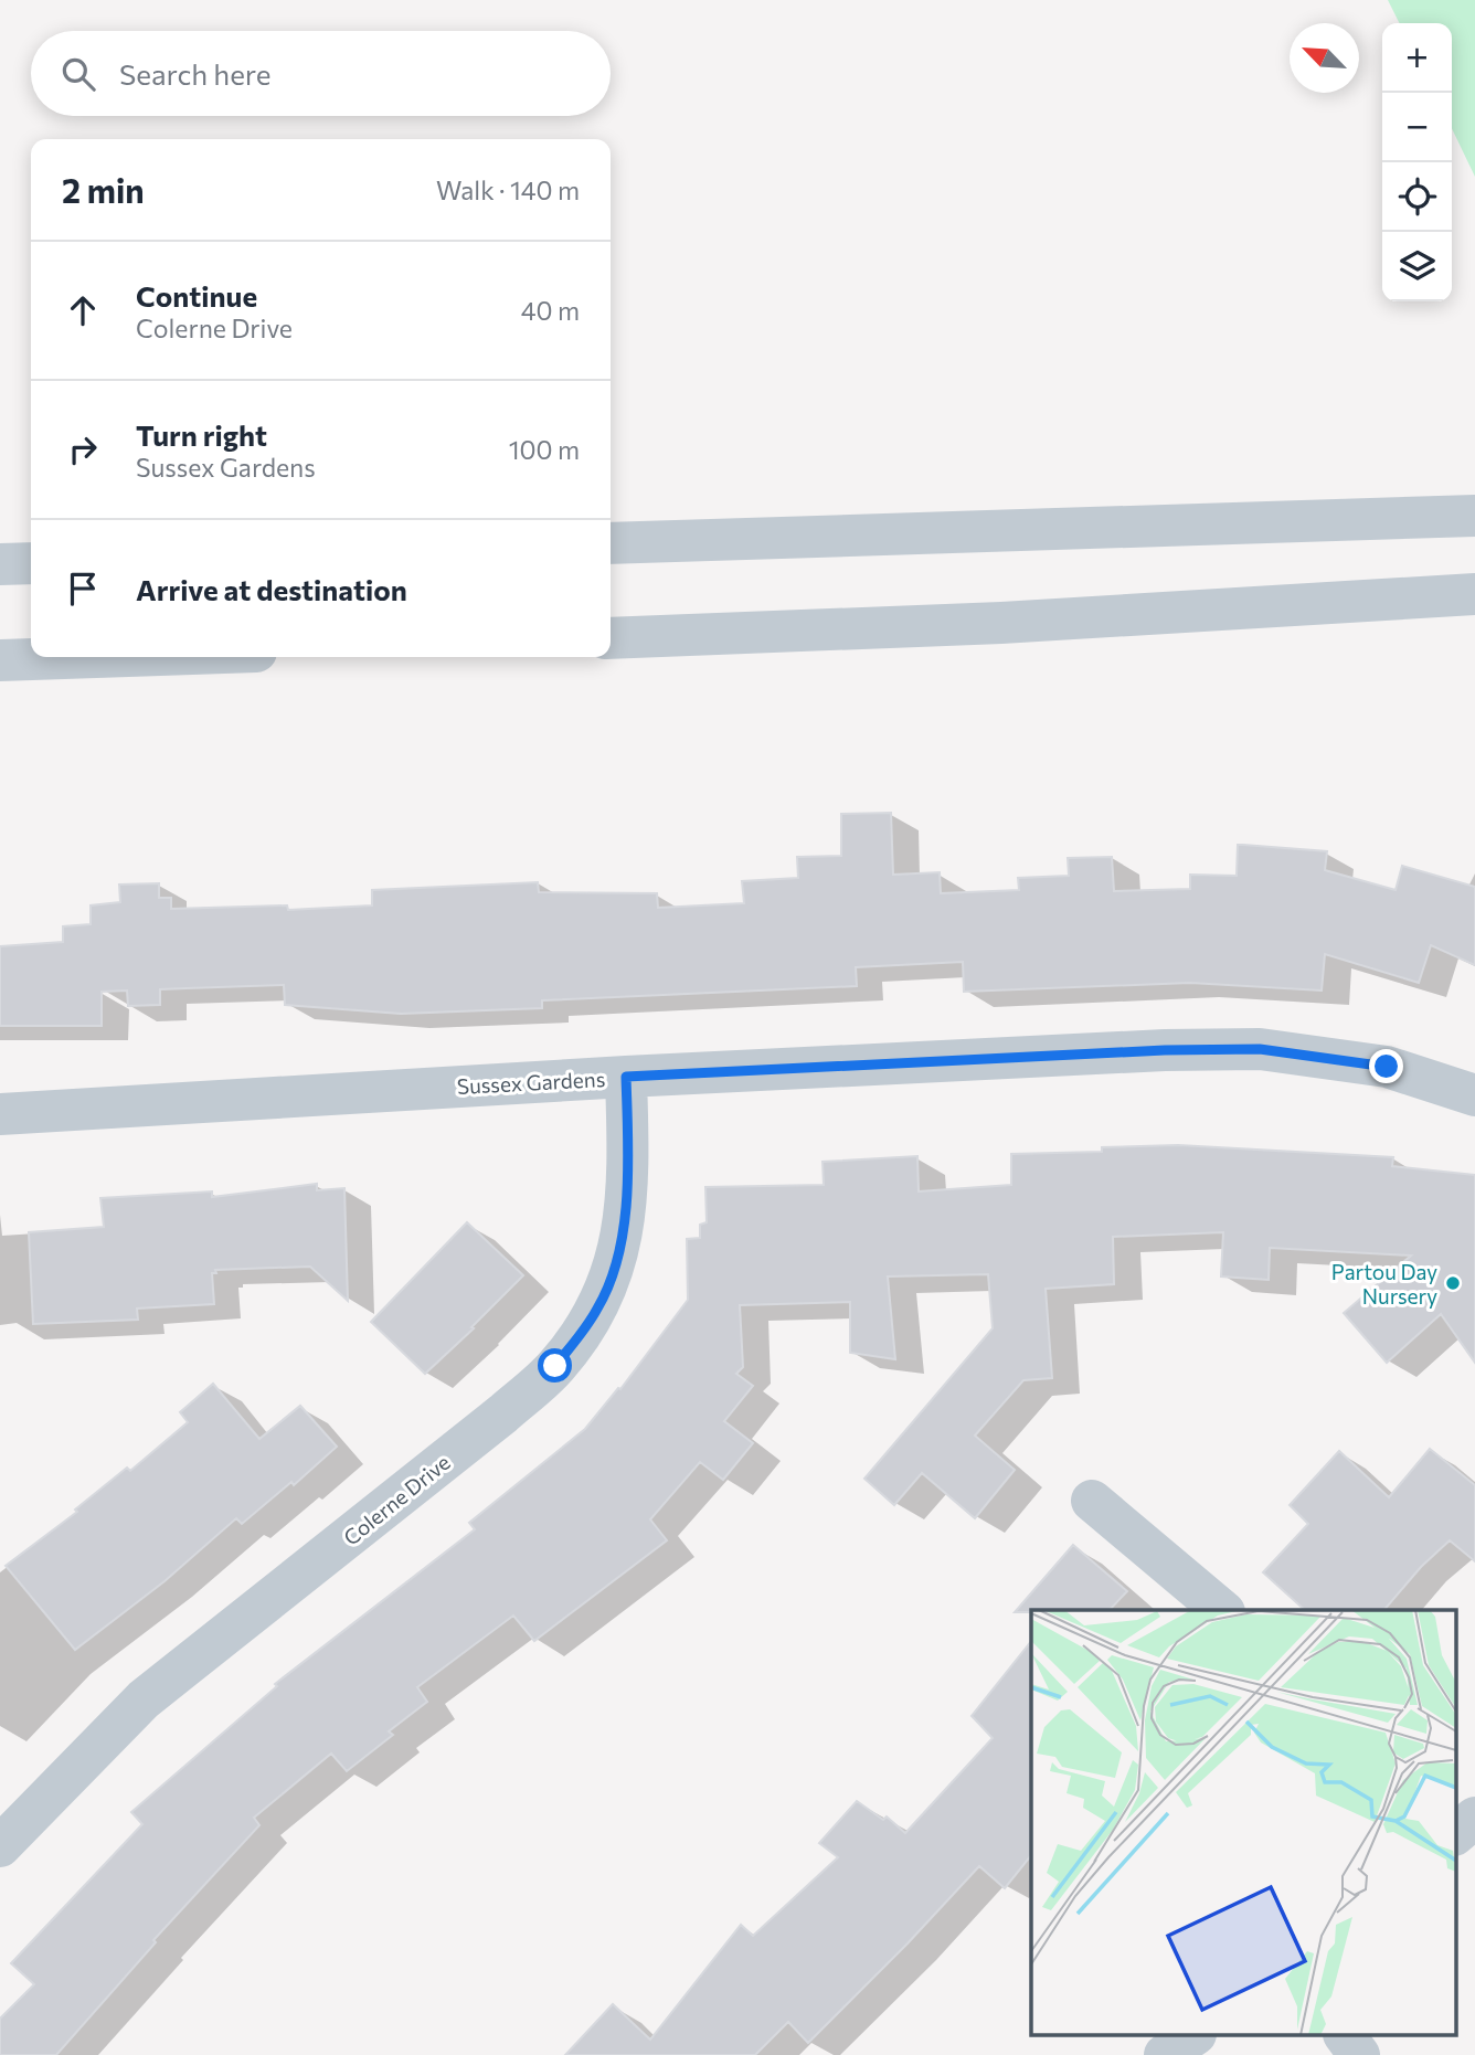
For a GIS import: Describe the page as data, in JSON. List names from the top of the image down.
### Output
{
  "streets": {
    "street": ["Sussex Gardens", "Colerne Drive"]
  },
  "crossings": [
    ["Sussex Gardens", "Colerne Drive"]
  ],
  "places": ["Partou Day Nursery"],
  "north": "top left",
  "page": {
    "map_buttons": ["+", "−"],
    "search": "Search here",
    "heading": ["2 min", "Walk · 140 m"],
    "list": [
      ["Continue", "Colerne Drive", "40 m"],
      ["Turn right", "Sussex Gardens", "100 m"],
      "Arrive at destination"
    ]
  }
}
